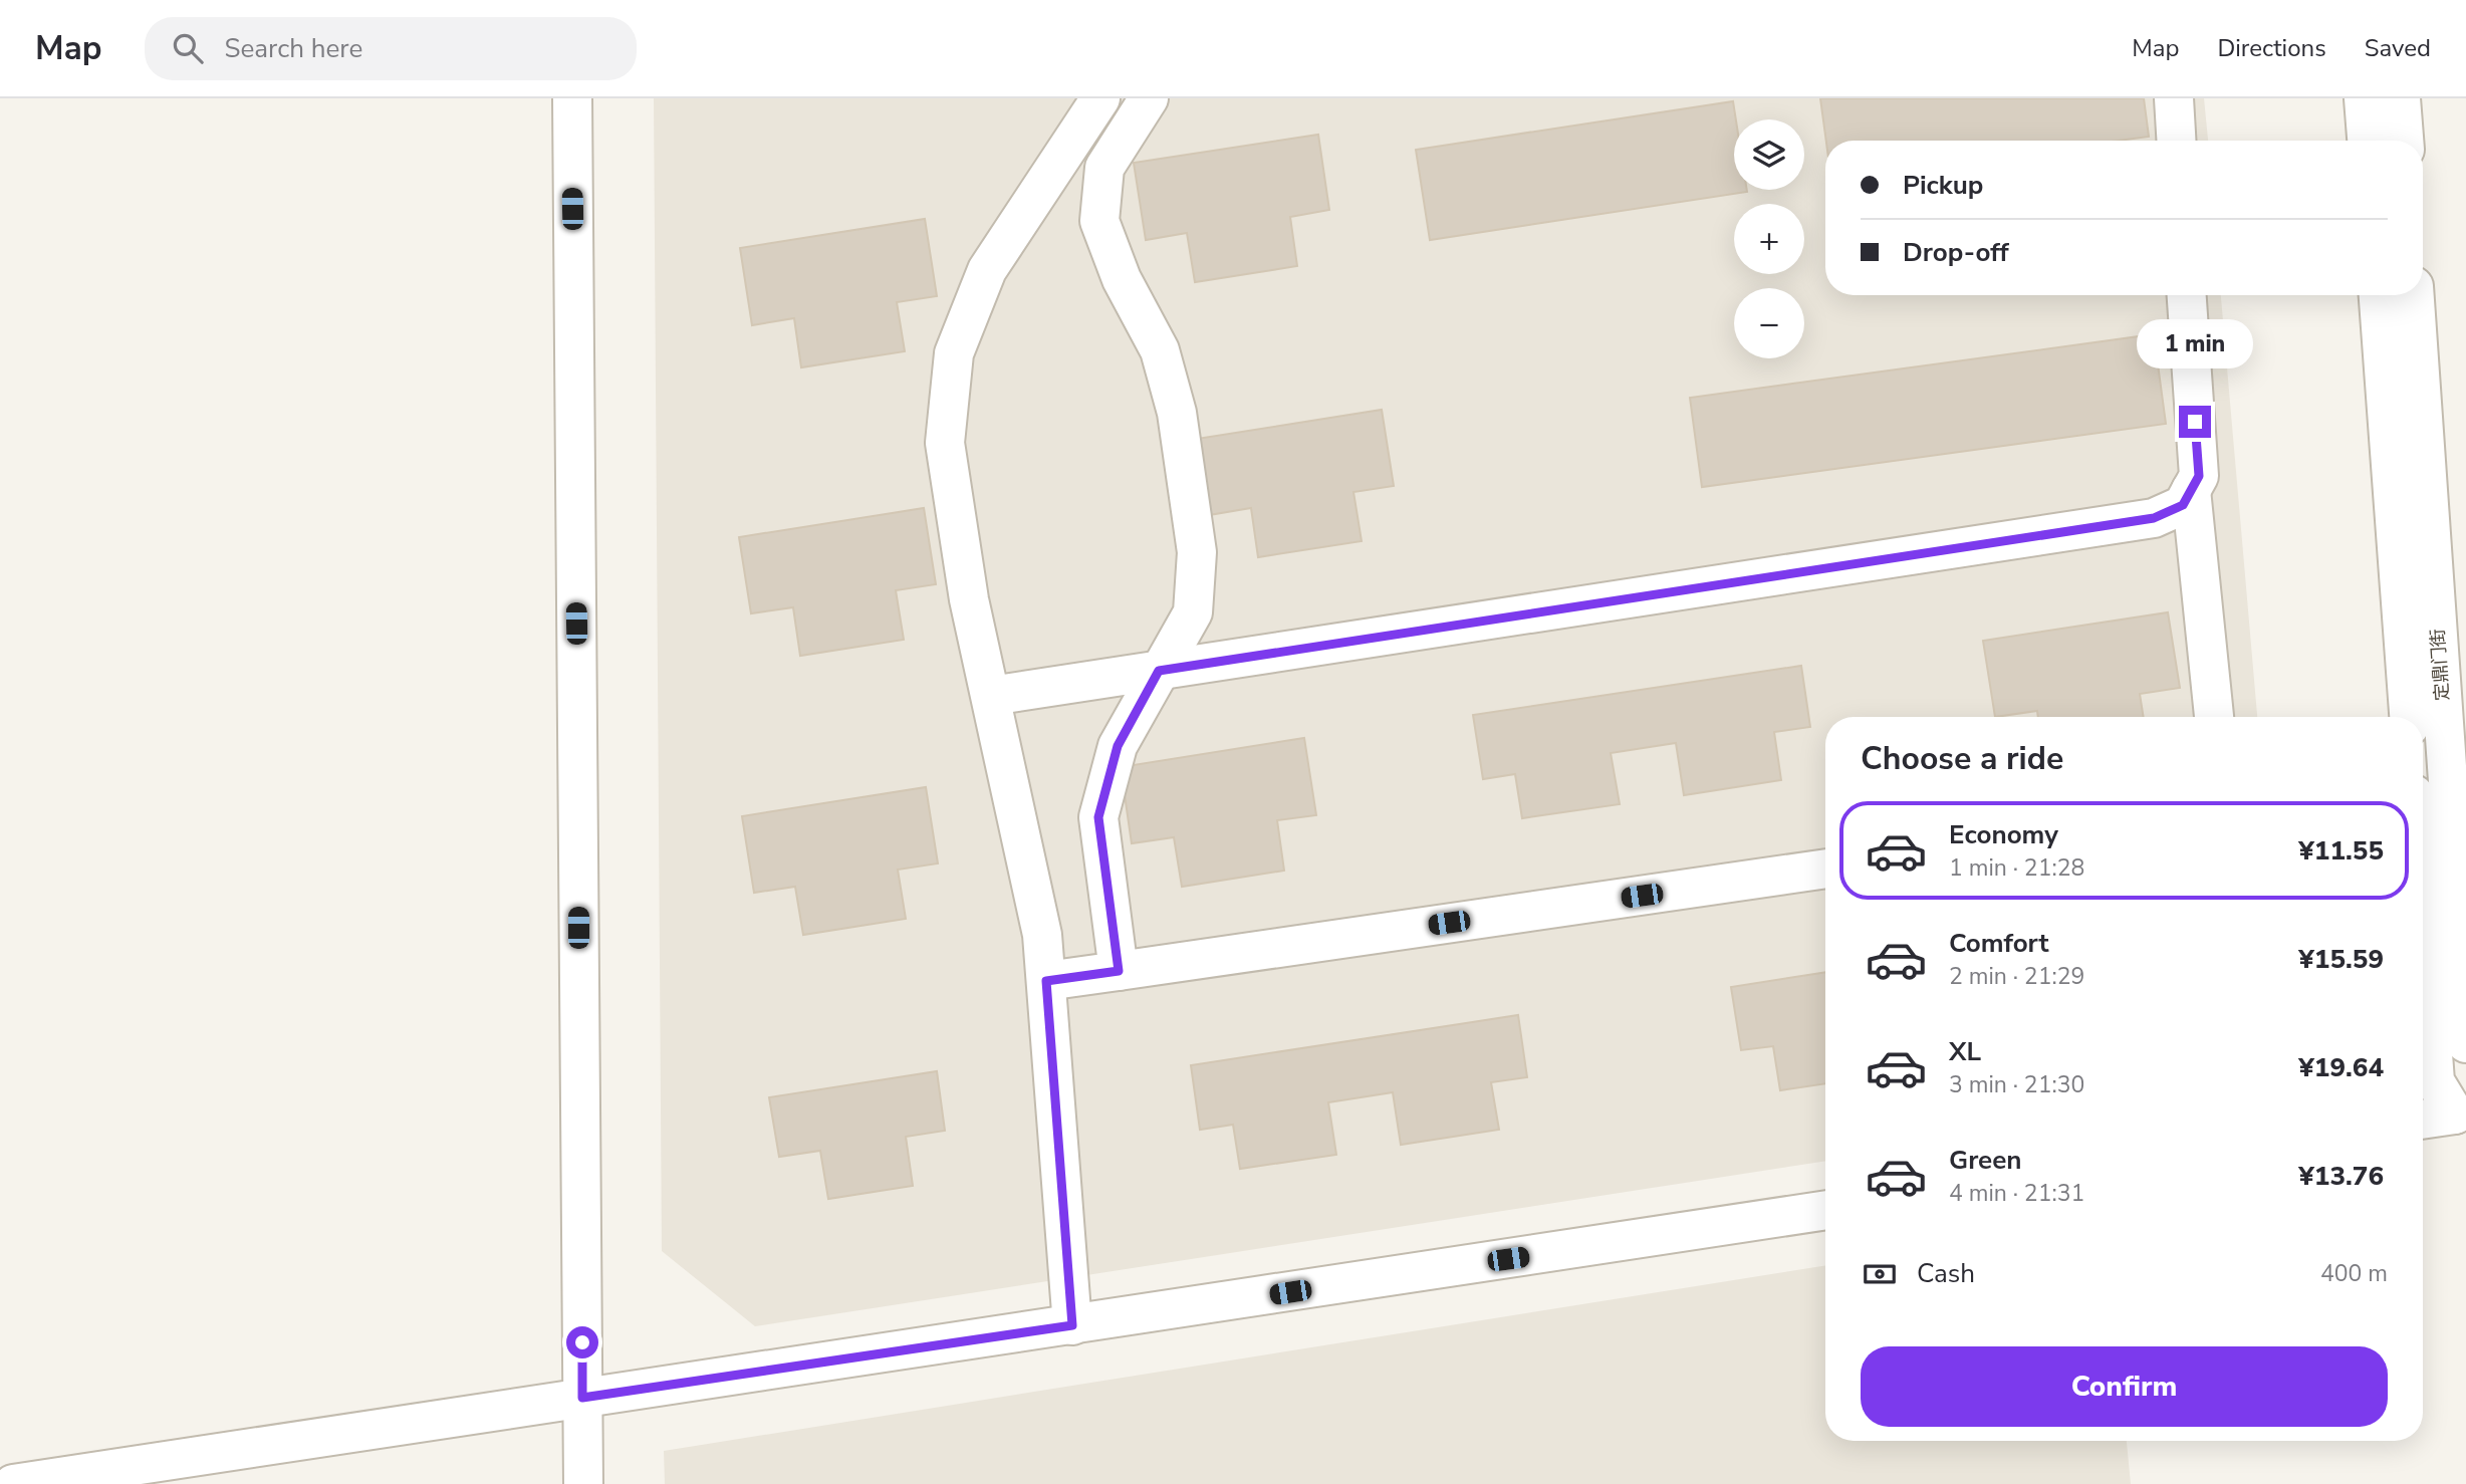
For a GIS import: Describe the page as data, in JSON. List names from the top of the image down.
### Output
{
  "streets": {
    "street": ["定鼎门街"]
  },
  "page": {
    "header": "Map",
    "search": "Search here",
    "nav": ["Map", "Directions", "Saved"],
    "map_buttons": ["+", "−"],
    "banner": ["Pickup", "Drop-off"],
    "bubble": "1 min",
    "heading": "Choose a ride",
    "list": [
      {
        "name": "Economy",
        "note": "1 min · 21:28",
        "value": "¥11.55"
      },
      {
        "name": "Comfort",
        "note": "2 min · 21:29",
        "value": "¥15.59"
      },
      {
        "name": "XL",
        "note": "3 min · 21:30",
        "value": "¥19.64"
      },
      {
        "name": "Green",
        "note": "4 min · 21:31",
        "value": "¥13.76"
      }
    ],
    "pay": ["Cash", "400 m"],
    "buttons": "Confirm"
  }
}
